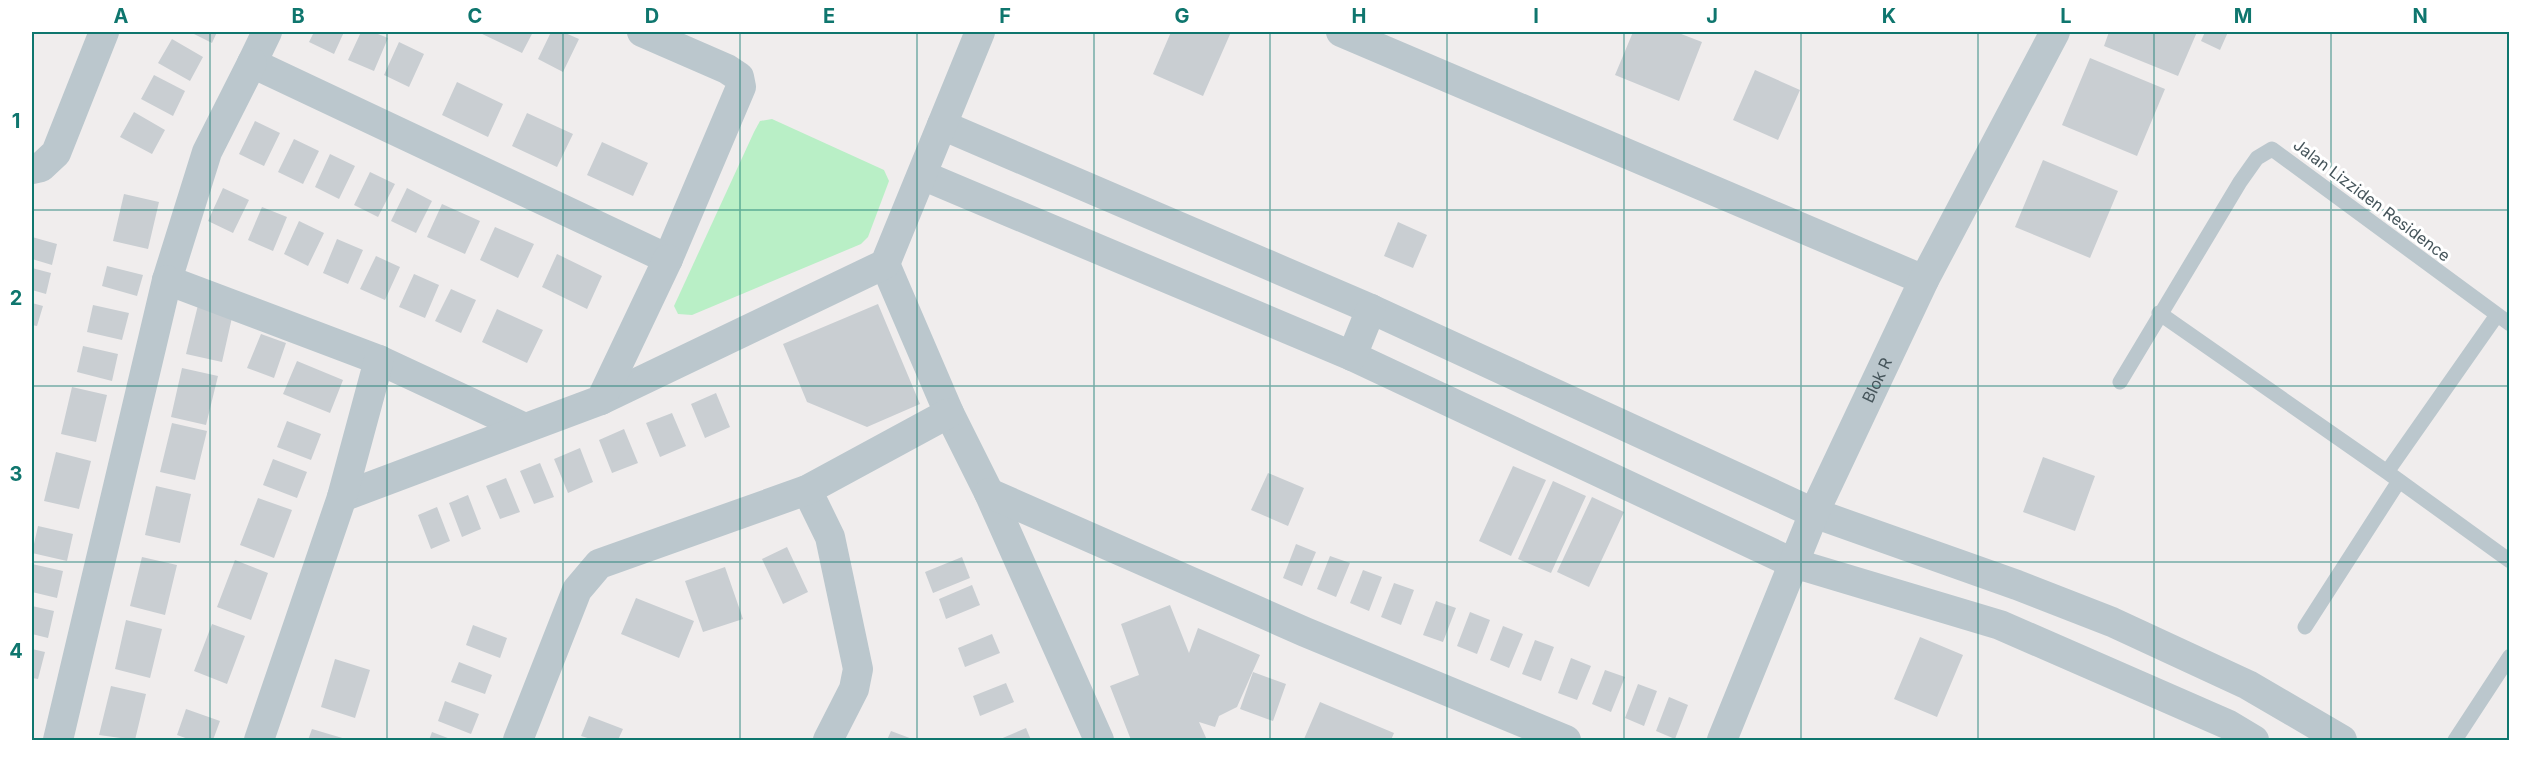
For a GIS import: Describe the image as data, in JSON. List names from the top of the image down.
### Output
{
  "streets": {
    "street": ["Blok R"],
    "lane": ["Jalan Lizziden Residence"]
  },
  "grid": {
    "columns": [
      "A",
      "B",
      "C",
      "D",
      "E",
      "F",
      "G",
      "H",
      "I",
      "J",
      "K",
      "L",
      "M",
      "N"
    ],
    "rows": [
      "1",
      "2",
      "3",
      "4"
    ]
  }
}
